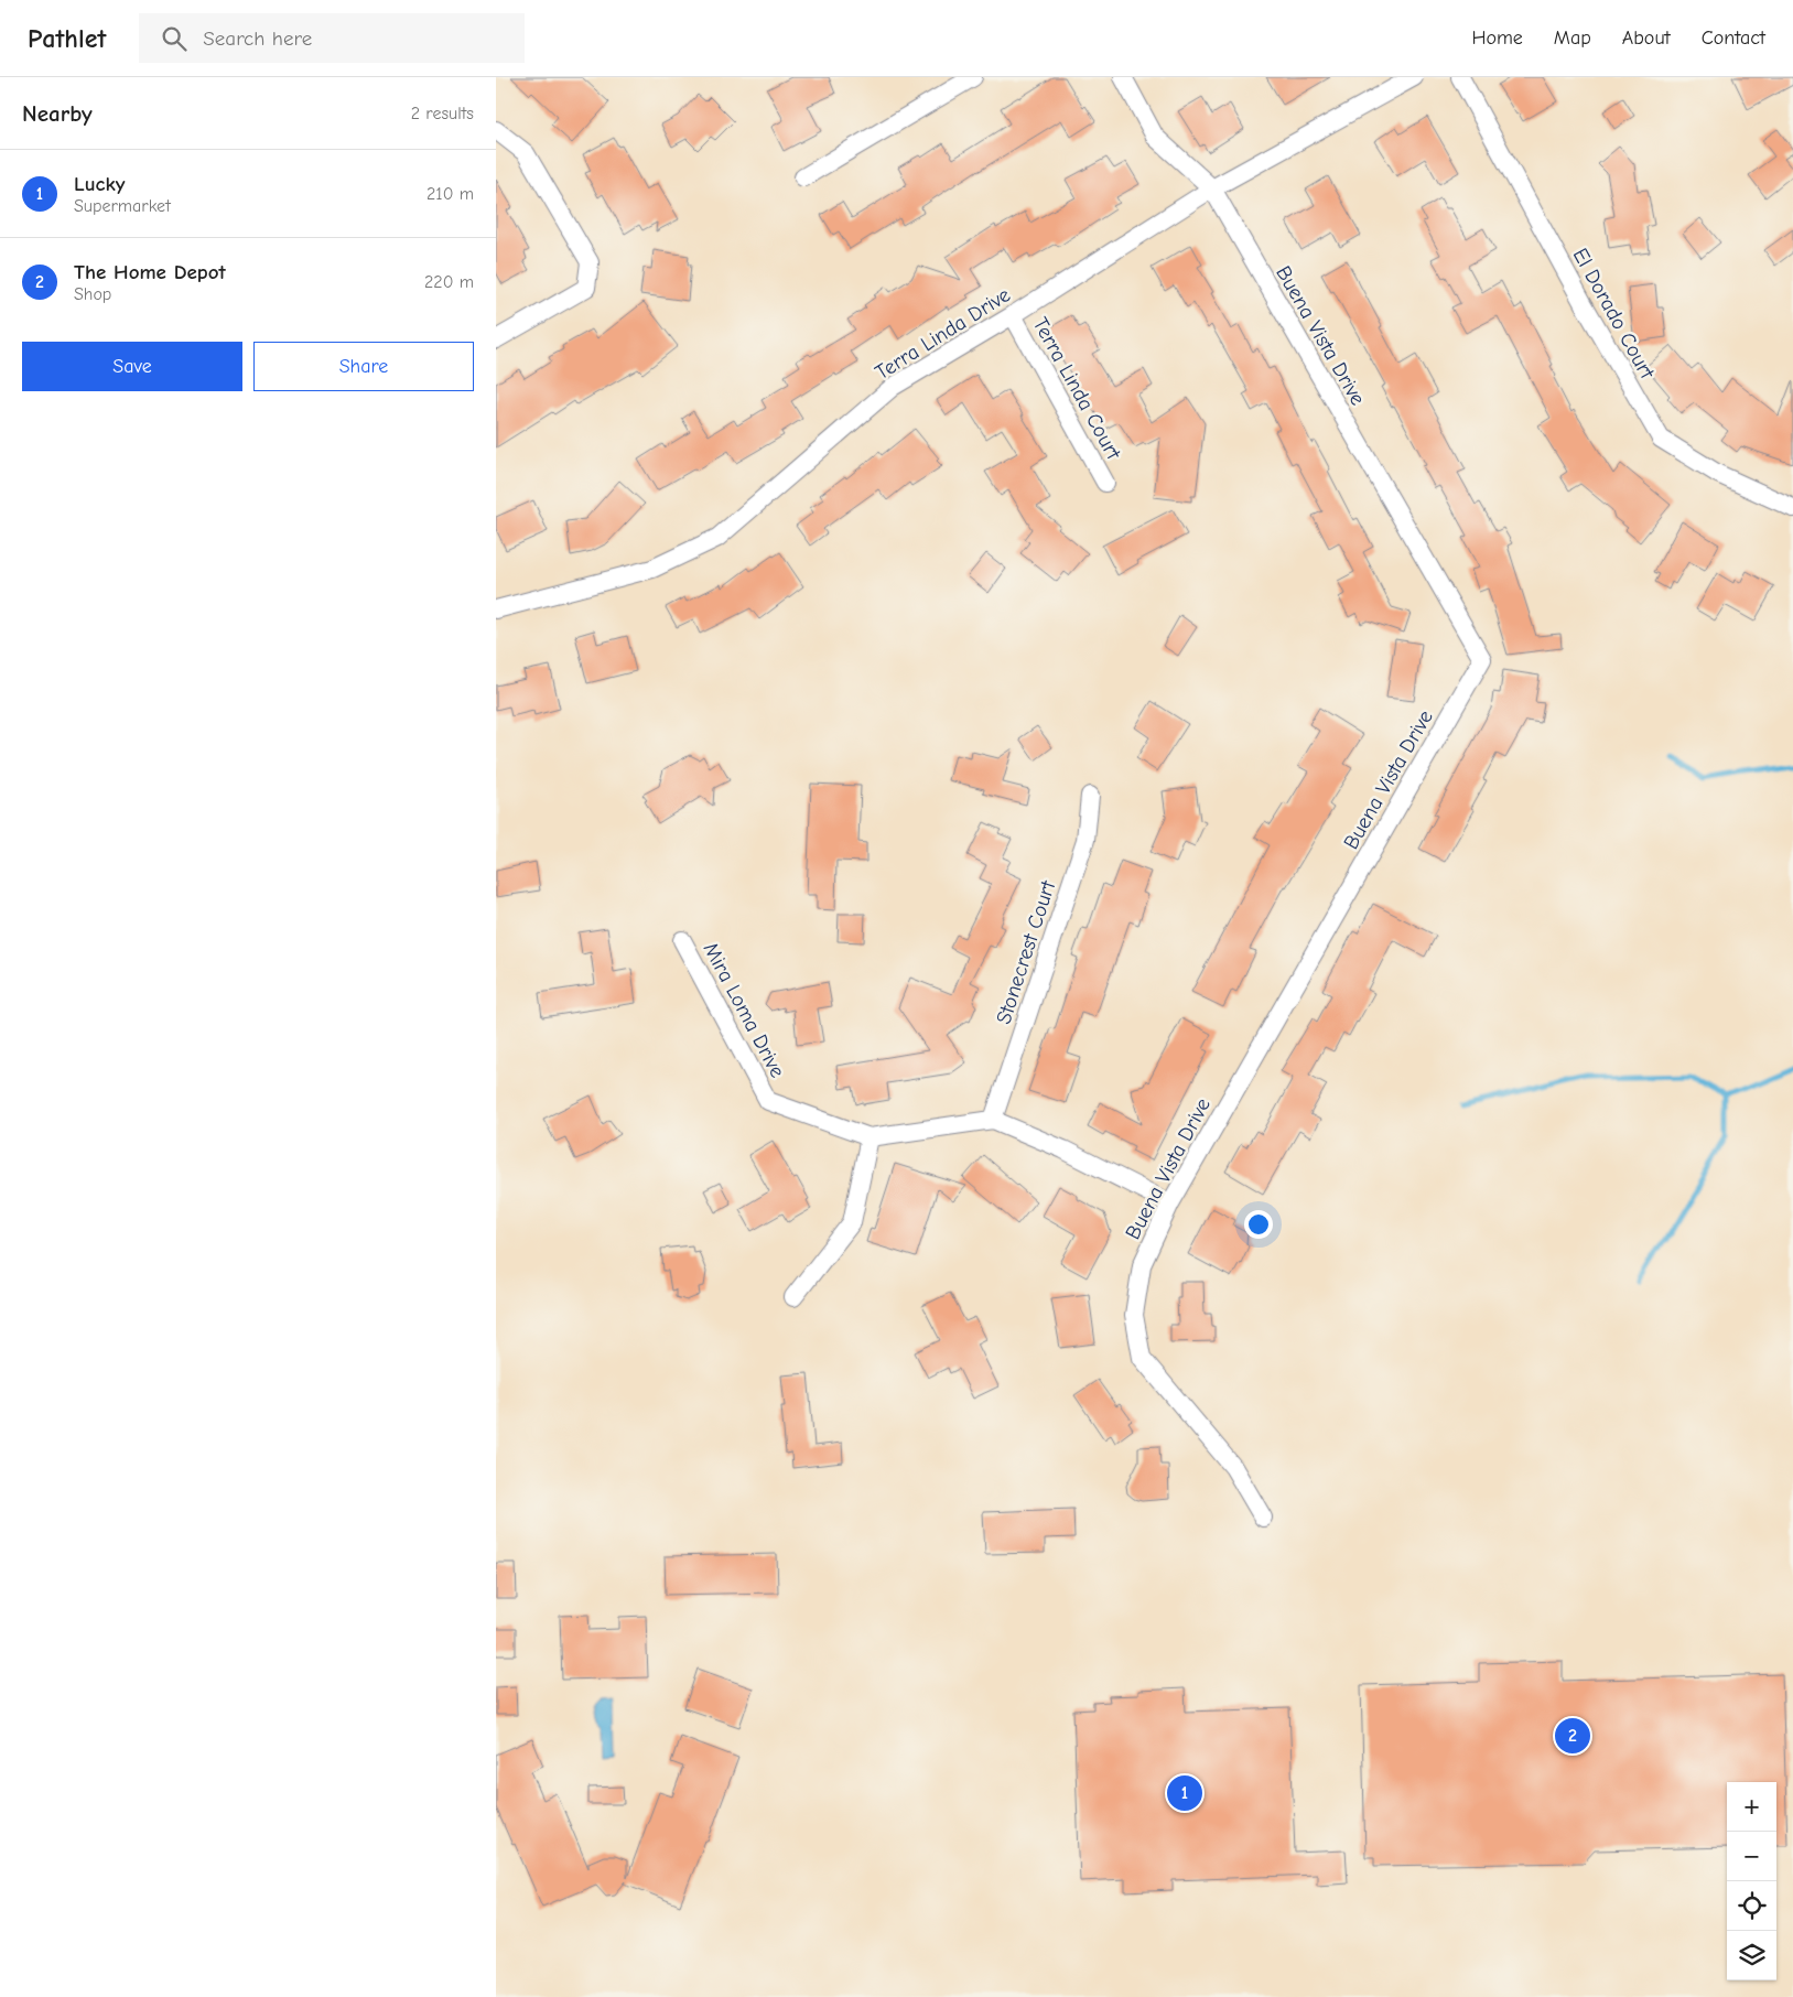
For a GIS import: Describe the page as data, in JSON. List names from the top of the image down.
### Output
{
  "streets": {
    "street": [
      "El Dorado Court",
      "Terra Linda Drive",
      "Buena Vista Drive",
      "Terra Linda Court",
      "Stonecrest Court",
      "Mira Loma Drive"
    ]
  },
  "crossings": [
    ["Terra Linda Drive", "Buena Vista Drive"],
    ["Terra Linda Drive", "Terra Linda Court"],
    ["Stonecrest Court", "Mira Loma Drive"]
  ],
  "page": {
    "header": "Pathlet",
    "search": "Search here",
    "nav": [
      "Home",
      "Map",
      "About",
      "Contact"
    ],
    "heading": ["Nearby", "2 results"],
    "list": [
      {
        "mark": "1",
        "name": "Lucky",
        "note": "Supermarket",
        "value": "210 m"
      },
      {
        "mark": "2",
        "name": "The Home Depot",
        "note": "Shop",
        "value": "220 m"
      }
    ],
    "buttons": ["Save", "Share"],
    "pins": ["2", "1"],
    "map_buttons": ["+", "−"]
  }
}
